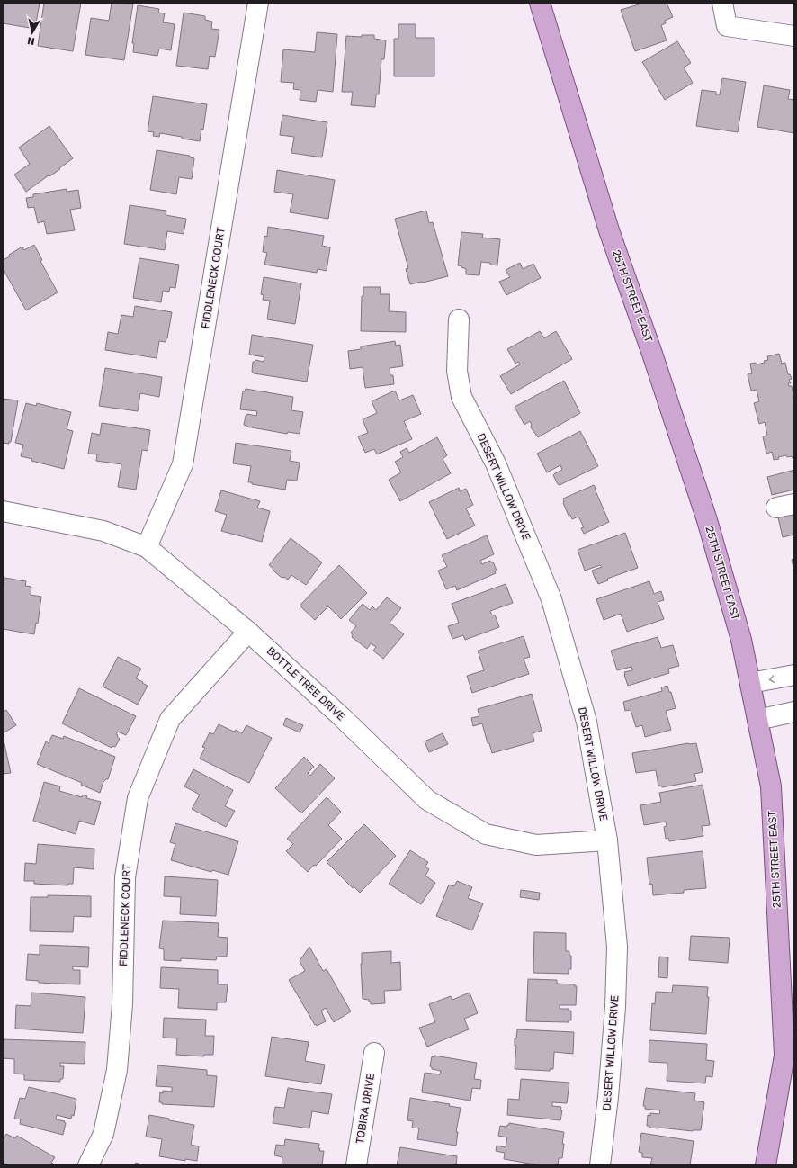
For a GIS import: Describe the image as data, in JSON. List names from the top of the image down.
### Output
{
  "streets": {
    "main road": ["25TH STREET EAST"],
    "street": [
      "FIDDLENECK COURT",
      "DESERT WILLOW DRIVE",
      "BOTTLE TREE DRIVE",
      "TOBIRA DRIVE"
    ]
  },
  "crossings": [
    ["FIDDLENECK COURT", "BOTTLE TREE DRIVE"],
    ["DESERT WILLOW DRIVE", "BOTTLE TREE DRIVE"]
  ],
  "north": "bottom"
}
